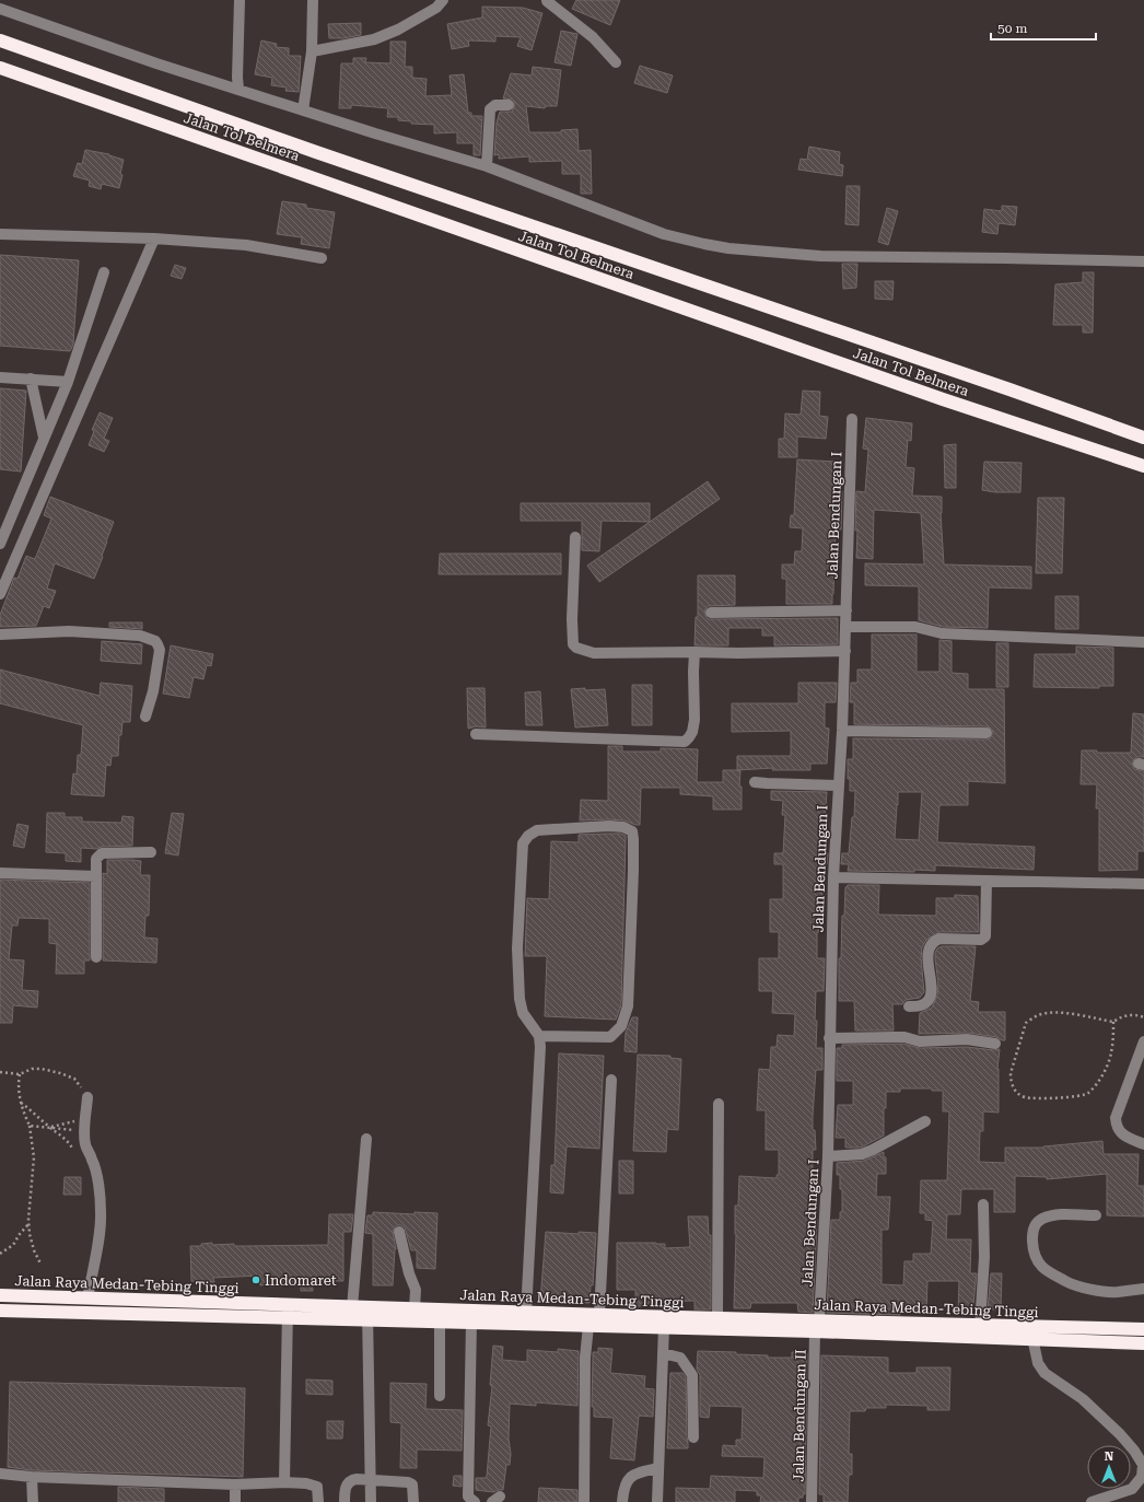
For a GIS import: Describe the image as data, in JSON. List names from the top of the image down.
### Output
{
  "streets": {
    "highway": ["Jalan Tol Belmera", "Jalan Raya Medan-Tebing Tinggi"],
    "street": ["Jalan Bendungan I", "Jalan Bendungan II"]
  },
  "crossings": [
    ["Jalan Bendungan I", "Jalan Raya Medan-Tebing Tinggi"],
    ["Jalan Bendungan I", "Jalan Bendungan II"],
    ["Jalan Raya Medan-Tebing Tinggi", "Jalan Bendungan II"]
  ],
  "places": ["Indomaret"],
  "scale_bar": "50 m",
  "north": "top"
}
